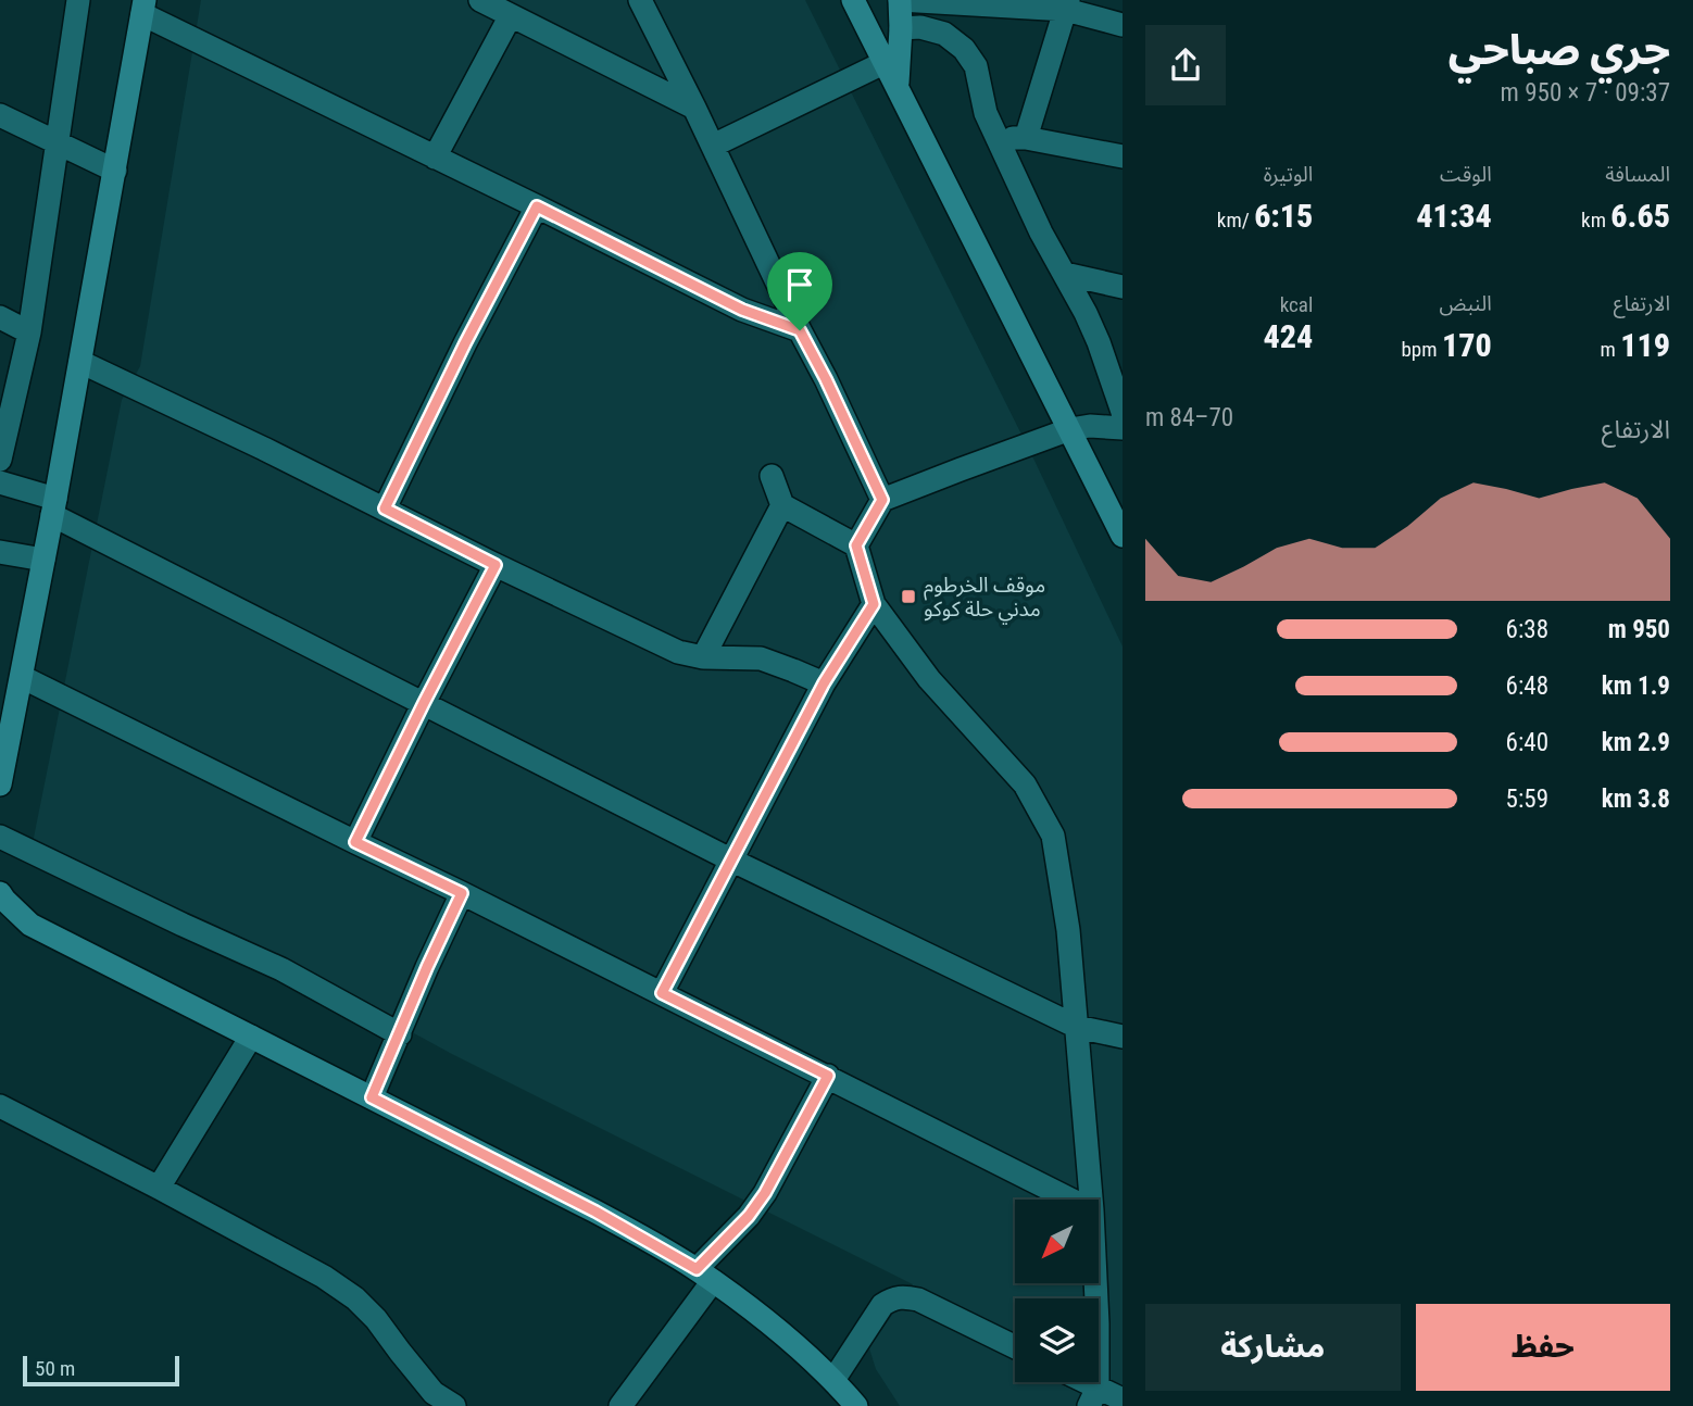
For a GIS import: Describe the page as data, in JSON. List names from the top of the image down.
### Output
{
  "places": {
    "transit": ["موقف الخرطوم مدني حلة كوكو"]
  },
  "scale_bar": "50 m",
  "north": "bottom left",
  "page": {
    "heading": ["جري صباحي", "09:37 · 7 × 950 m"],
    "stats": [
      ["المسافة", "6.65 km"],
      ["الوقت", "41:34"],
      ["الوتيرة", "6:15 /km"],
      ["الارتفاع", "119 m"],
      ["النبض", "170 bpm"],
      ["kcal", "424"]
    ],
    "chart": ["الارتفاع", "70–84 m"],
    "list": [
      {
        "name": "950 m",
        "note": "6:38"
      },
      {
        "name": "1.9 km",
        "note": "6:48"
      },
      {
        "name": "2.9 km",
        "note": "6:40"
      },
      {
        "name": "3.8 km",
        "note": "5:59"
      }
    ],
    "buttons": ["حفظ", "مشاركة"],
    "scale": "50 m"
  }
}
